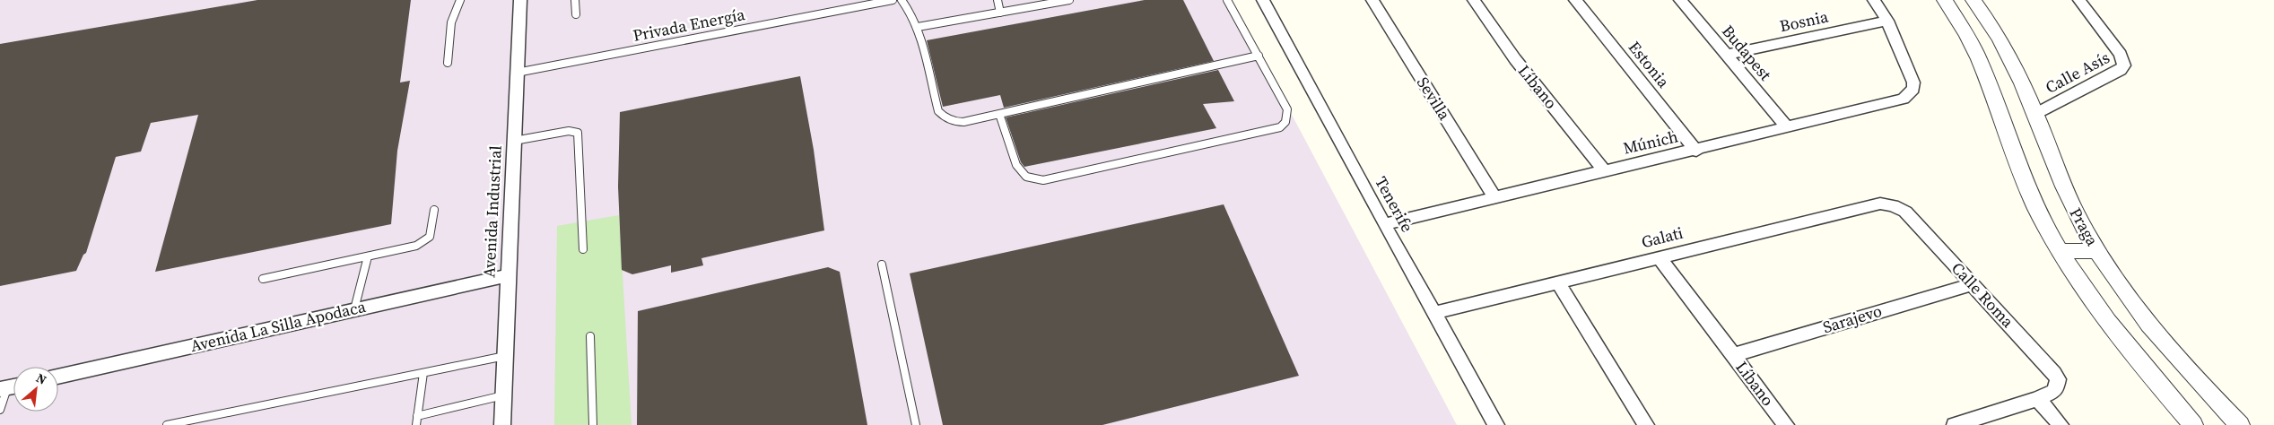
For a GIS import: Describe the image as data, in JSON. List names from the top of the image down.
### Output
{
  "streets": {
    "street": [
      "Bosnia",
      "Budapest",
      "Estonia",
      "Calle Asís",
      "Líbano",
      "Sevilla",
      "Múnich",
      "Tenerife",
      "Avenida Industrial",
      "Praga",
      "Galati",
      "Calle Roma",
      "Sarajevo",
      "Avenida La Silla Apodaca"
    ],
    "lane": ["Privada Energía"]
  },
  "crossings": [
    ["Bosnia", "Budapest"],
    ["Bosnia", "Múnich"],
    ["Privada Energía", "Avenida Industrial"],
    ["Budapest", "Múnich"],
    ["Estonia", "Múnich"],
    ["Calle Asís", "Praga"],
    ["Líbano", "Múnich"],
    ["Líbano", "Galati"],
    ["Líbano", "Sarajevo"],
    ["Sevilla", "Múnich"],
    ["Múnich", "Tenerife"],
    ["Tenerife", "Galati"],
    ["Avenida Industrial", "Avenida La Silla Apodaca"],
    ["Galati", "Calle Roma"],
    ["Calle Roma", "Sarajevo"]
  ],
  "north": "top right"
}
